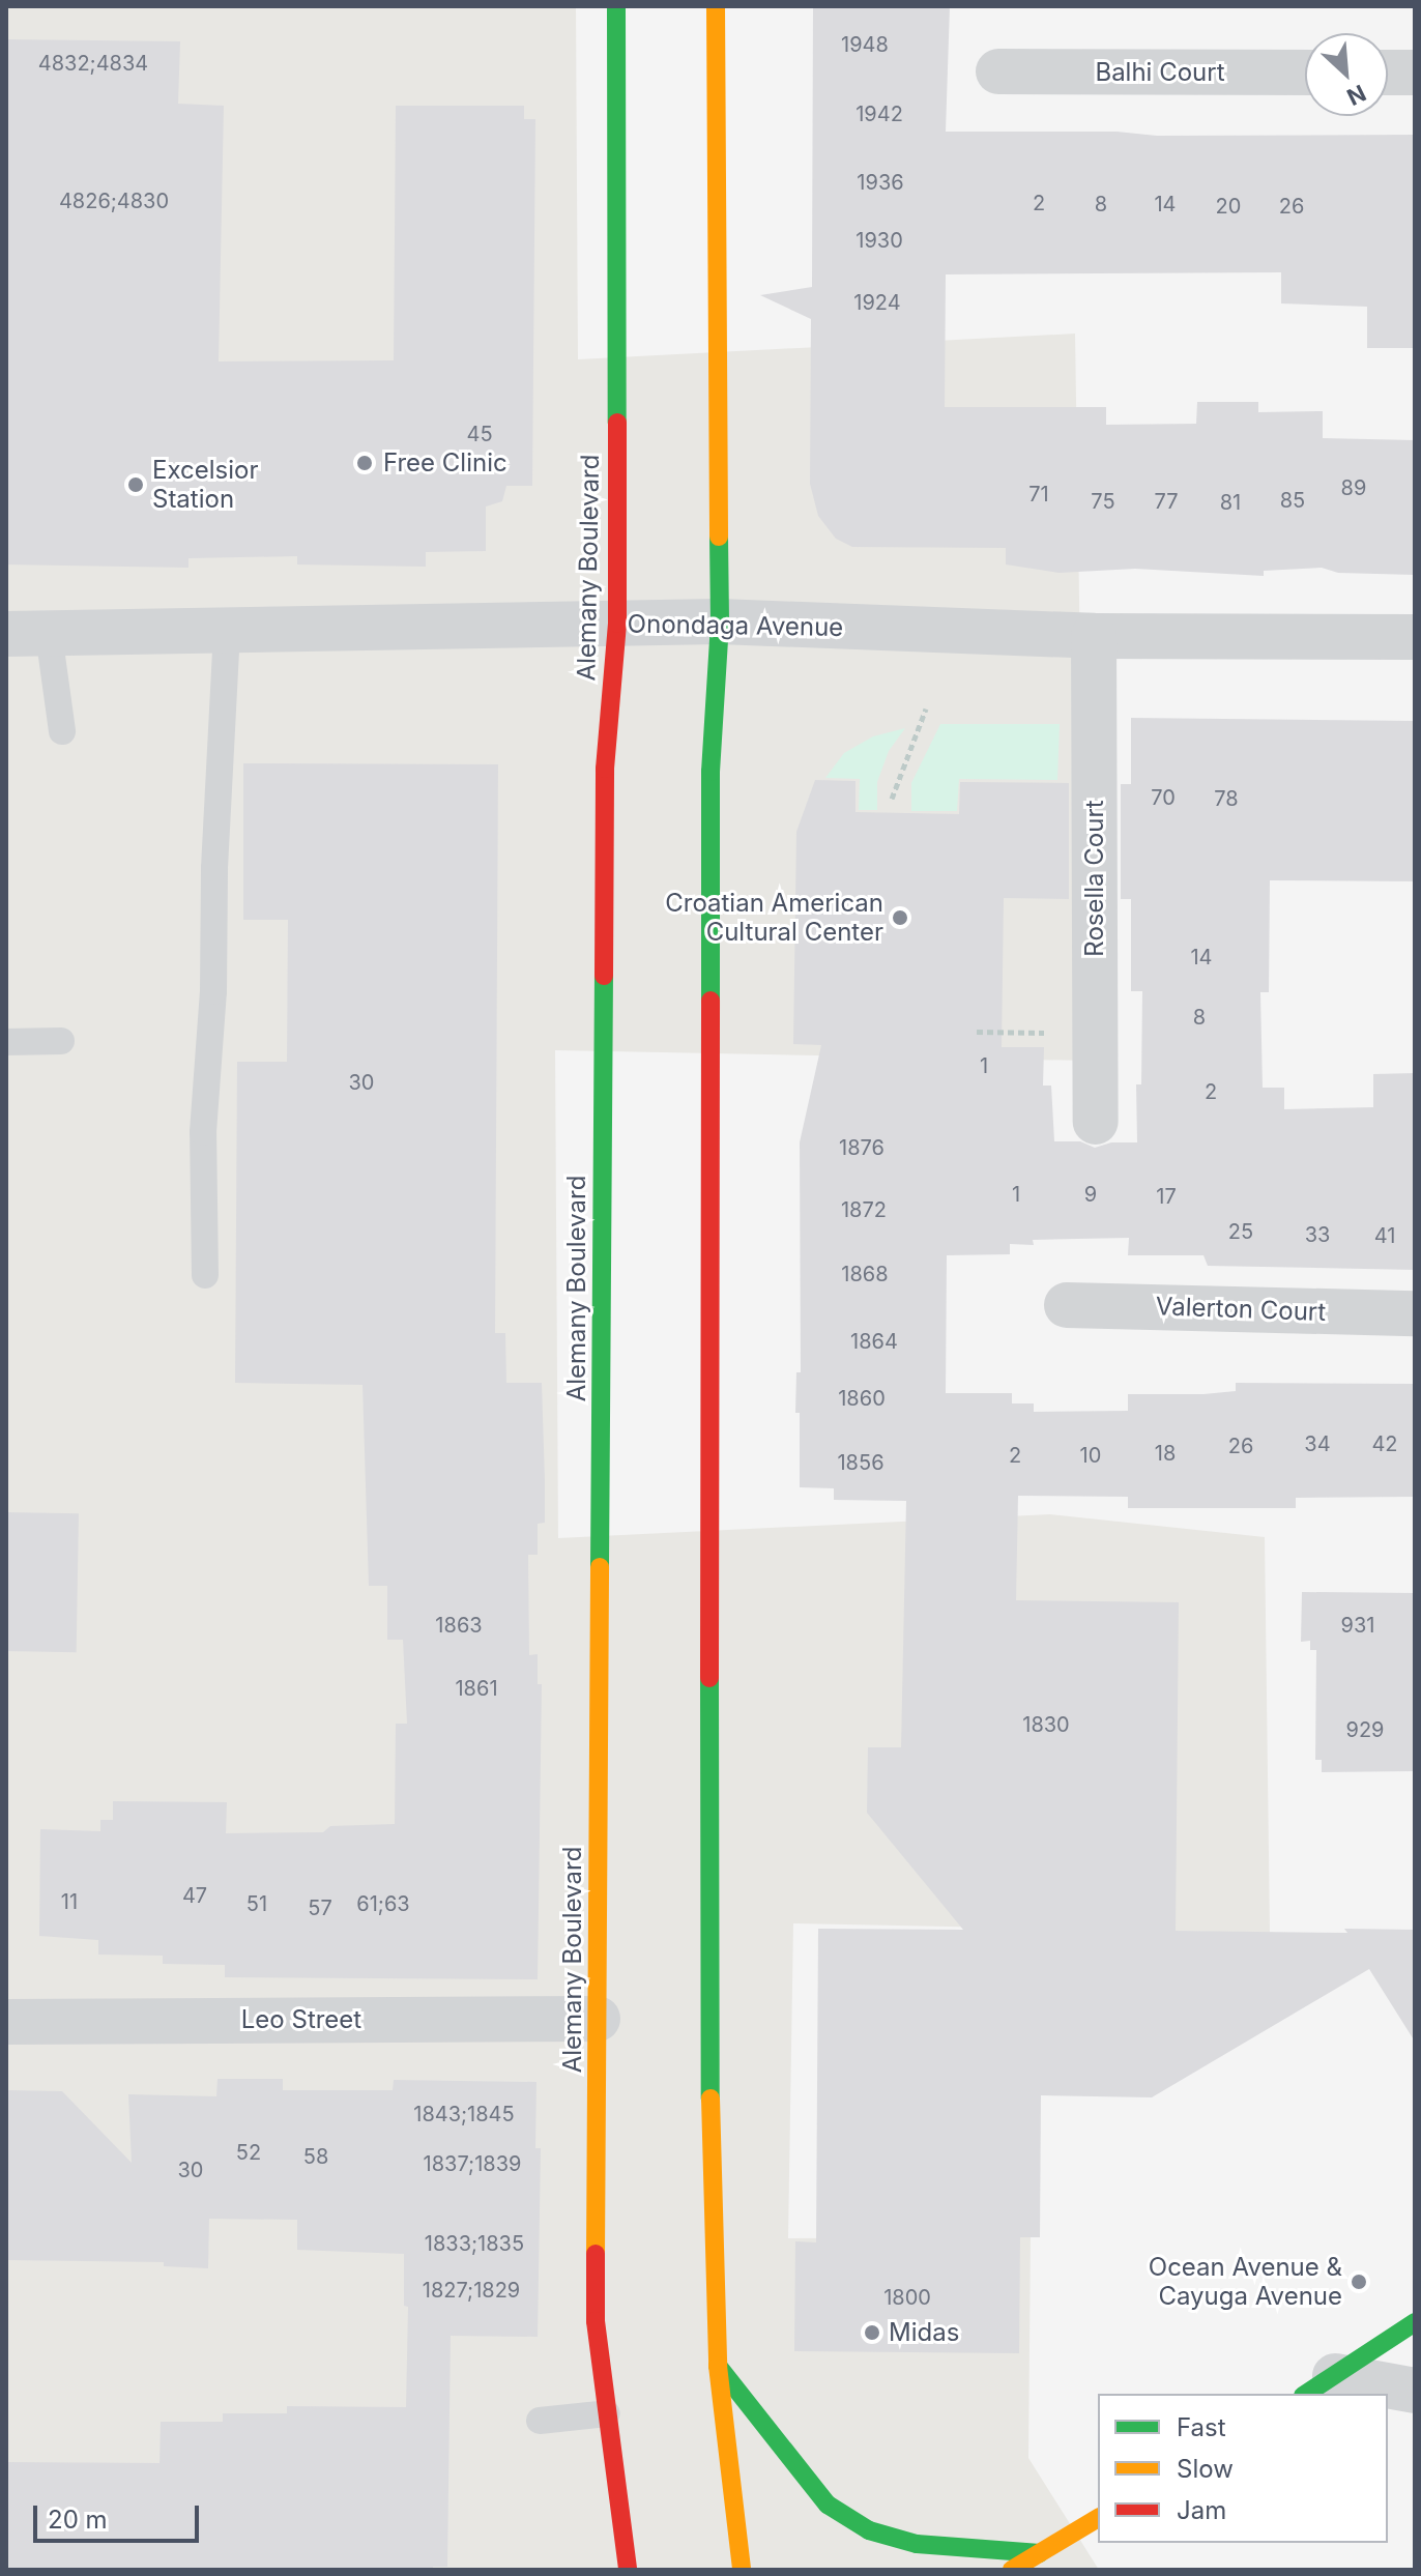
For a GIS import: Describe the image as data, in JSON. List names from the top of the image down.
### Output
{
  "streets": {
    "main road": ["Alemany Boulevard"],
    "street": [
      "Balhi Court",
      "Onondaga Avenue",
      "Rosella Court",
      "Valerton Court",
      "Leo Street"
    ]
  },
  "crossings": [
    ["Alemany Boulevard", "Onondaga Avenue"],
    ["Alemany Boulevard", "Leo Street"],
    ["Onondaga Avenue", "Rosella Court"]
  ],
  "places": [
    "Free Clinic",
    "Excelsior Station",
    "Croatian American Cultural Center",
    "Ocean Avenue & Cayuga Avenue",
    "Midas"
  ],
  "house_numbers": [
    "1948",
    "4832;4834",
    "1942",
    "1936",
    "4826;4830",
    "2",
    "8",
    "14",
    "20",
    "26",
    "1930",
    "1924",
    "45",
    "89",
    "71",
    "85",
    "75",
    "77",
    "81",
    "70",
    "78",
    "14",
    "8",
    "1",
    "30",
    "2",
    "1876",
    "1",
    "9",
    "17",
    "1872",
    "25",
    "33",
    "41",
    "1868",
    "1864",
    "1860",
    "34",
    "42",
    "26",
    "18",
    "2",
    "10",
    "1856",
    "1863",
    "931",
    "1861",
    "1830",
    "929",
    "47",
    "11",
    "51",
    "61;63",
    "57",
    "1843;1845",
    "52",
    "58",
    "1837;1839",
    "30",
    "1833;1835",
    "1827;1829",
    "1800"
  ],
  "legend": ["Fast", "Slow", "Jam"],
  "scale_bar": "20 m",
  "north": "bottom right"
}
